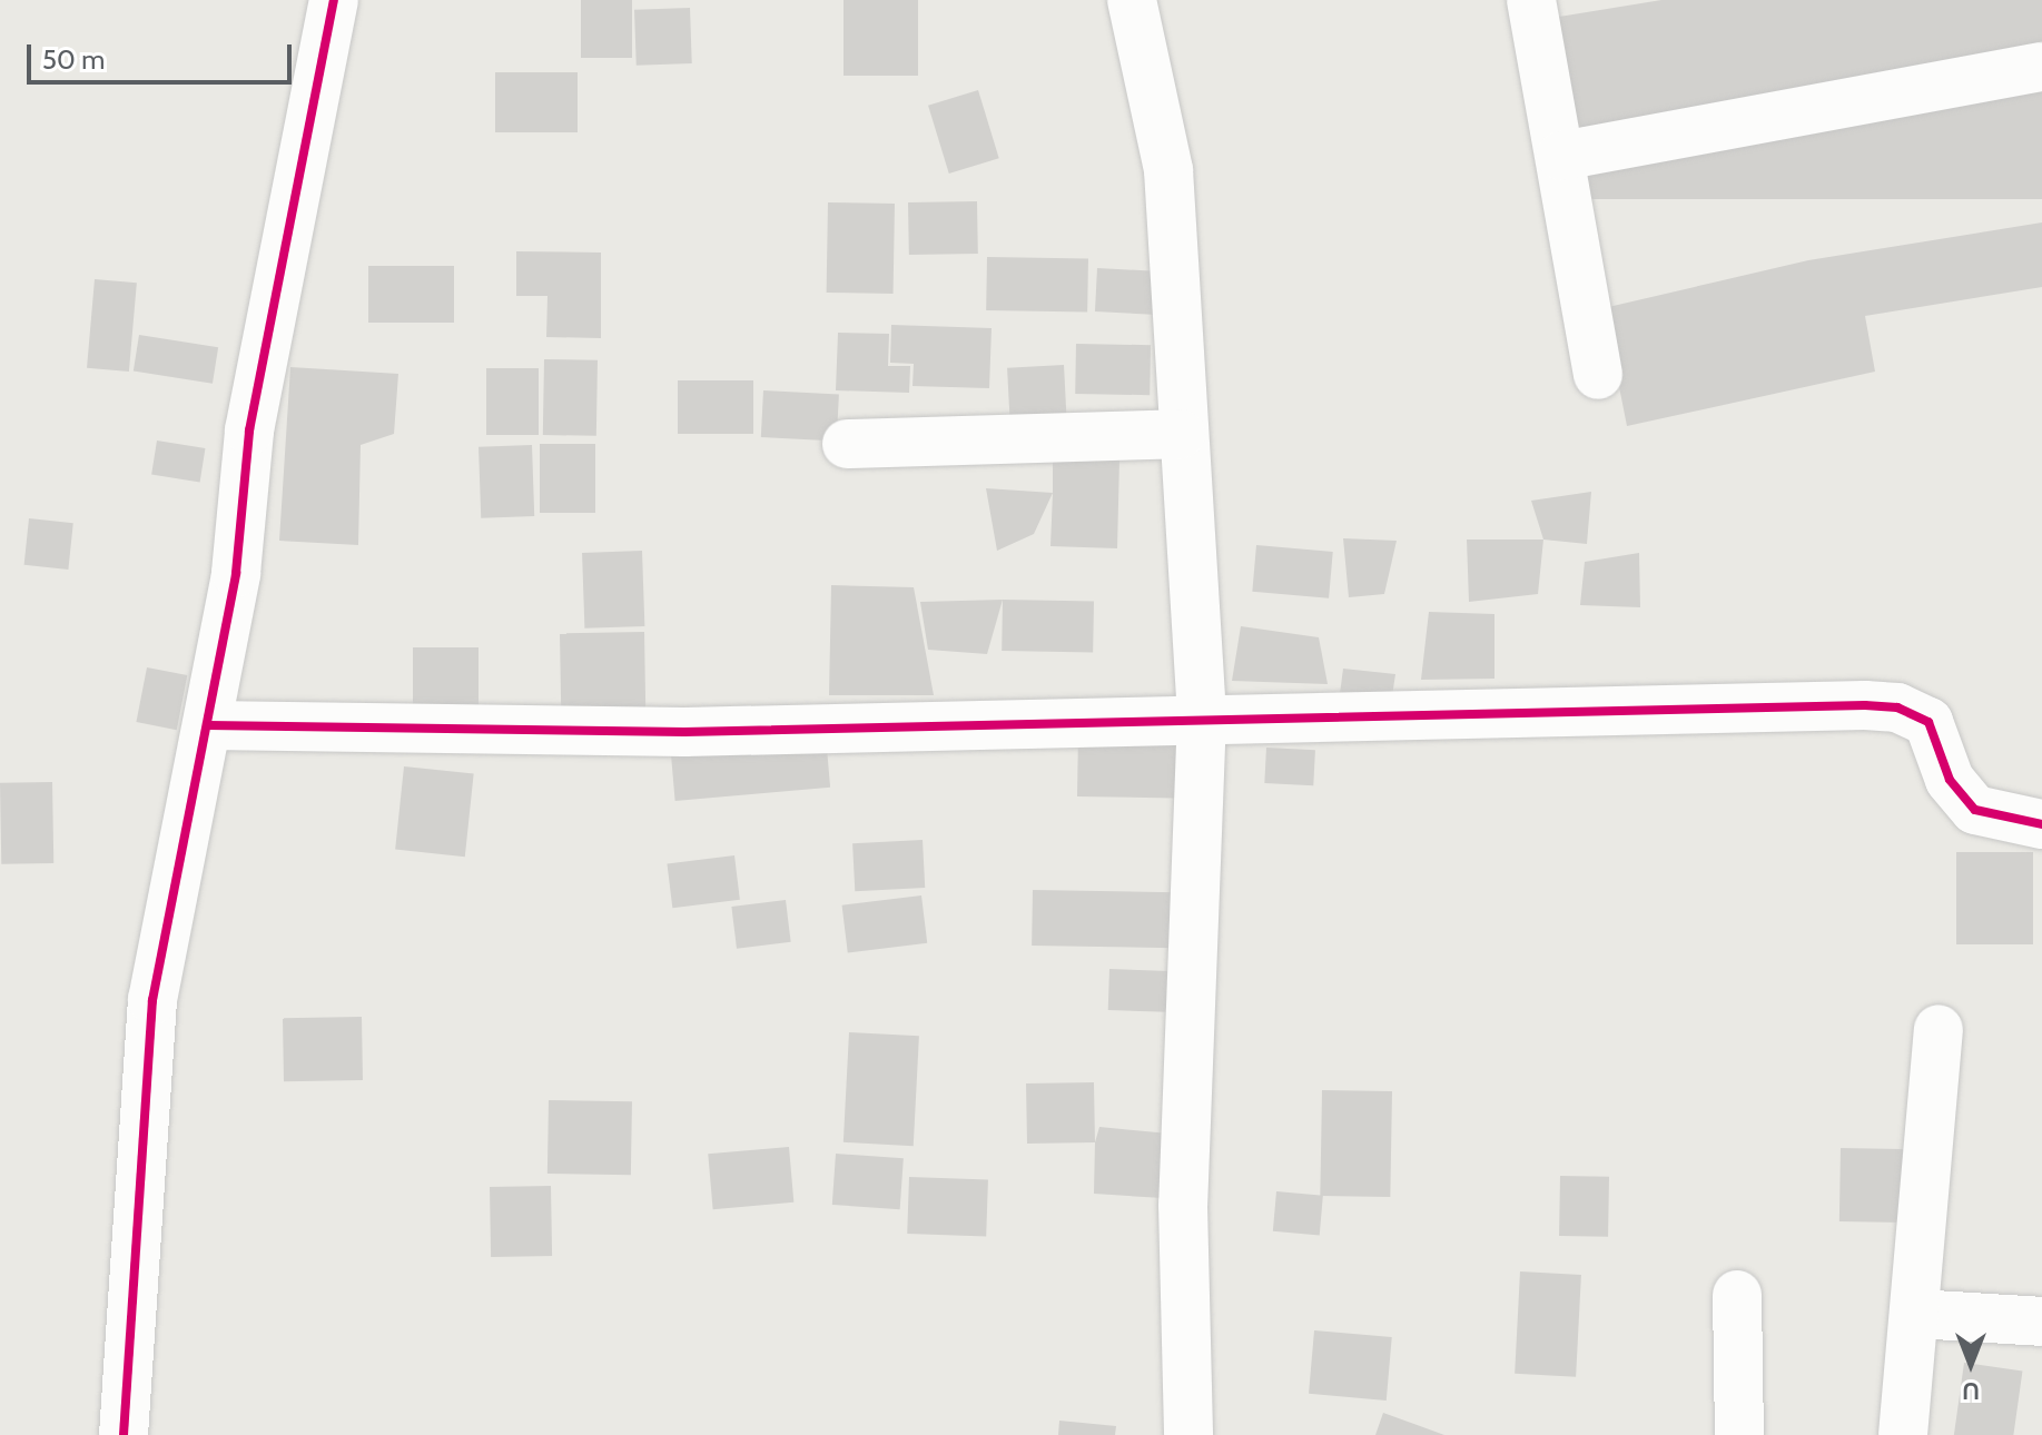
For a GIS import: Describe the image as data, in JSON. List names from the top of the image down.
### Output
{
  "scale_bar": "50 m",
  "north": "bottom"
}
